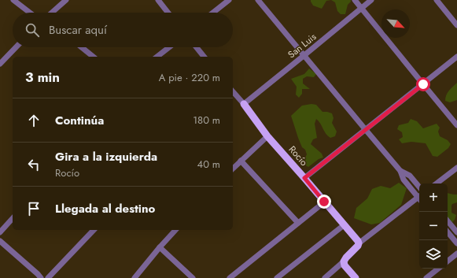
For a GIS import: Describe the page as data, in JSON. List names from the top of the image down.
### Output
{
  "streets": {
    "main road": ["Rocío"],
    "street": ["San Luis"]
  },
  "crossings": [
    ["San Luis", "Rocío"]
  ],
  "north": "bottom right",
  "page": {
    "search": "Buscar aquí",
    "heading": ["3 min", "A pie · 220 m"],
    "list": [
      ["Continúa", "180 m"],
      ["Gira a la izquierda", "Rocío", "40 m"],
      "Llegada al destino"
    ],
    "map_buttons": ["+", "−"]
  }
}
